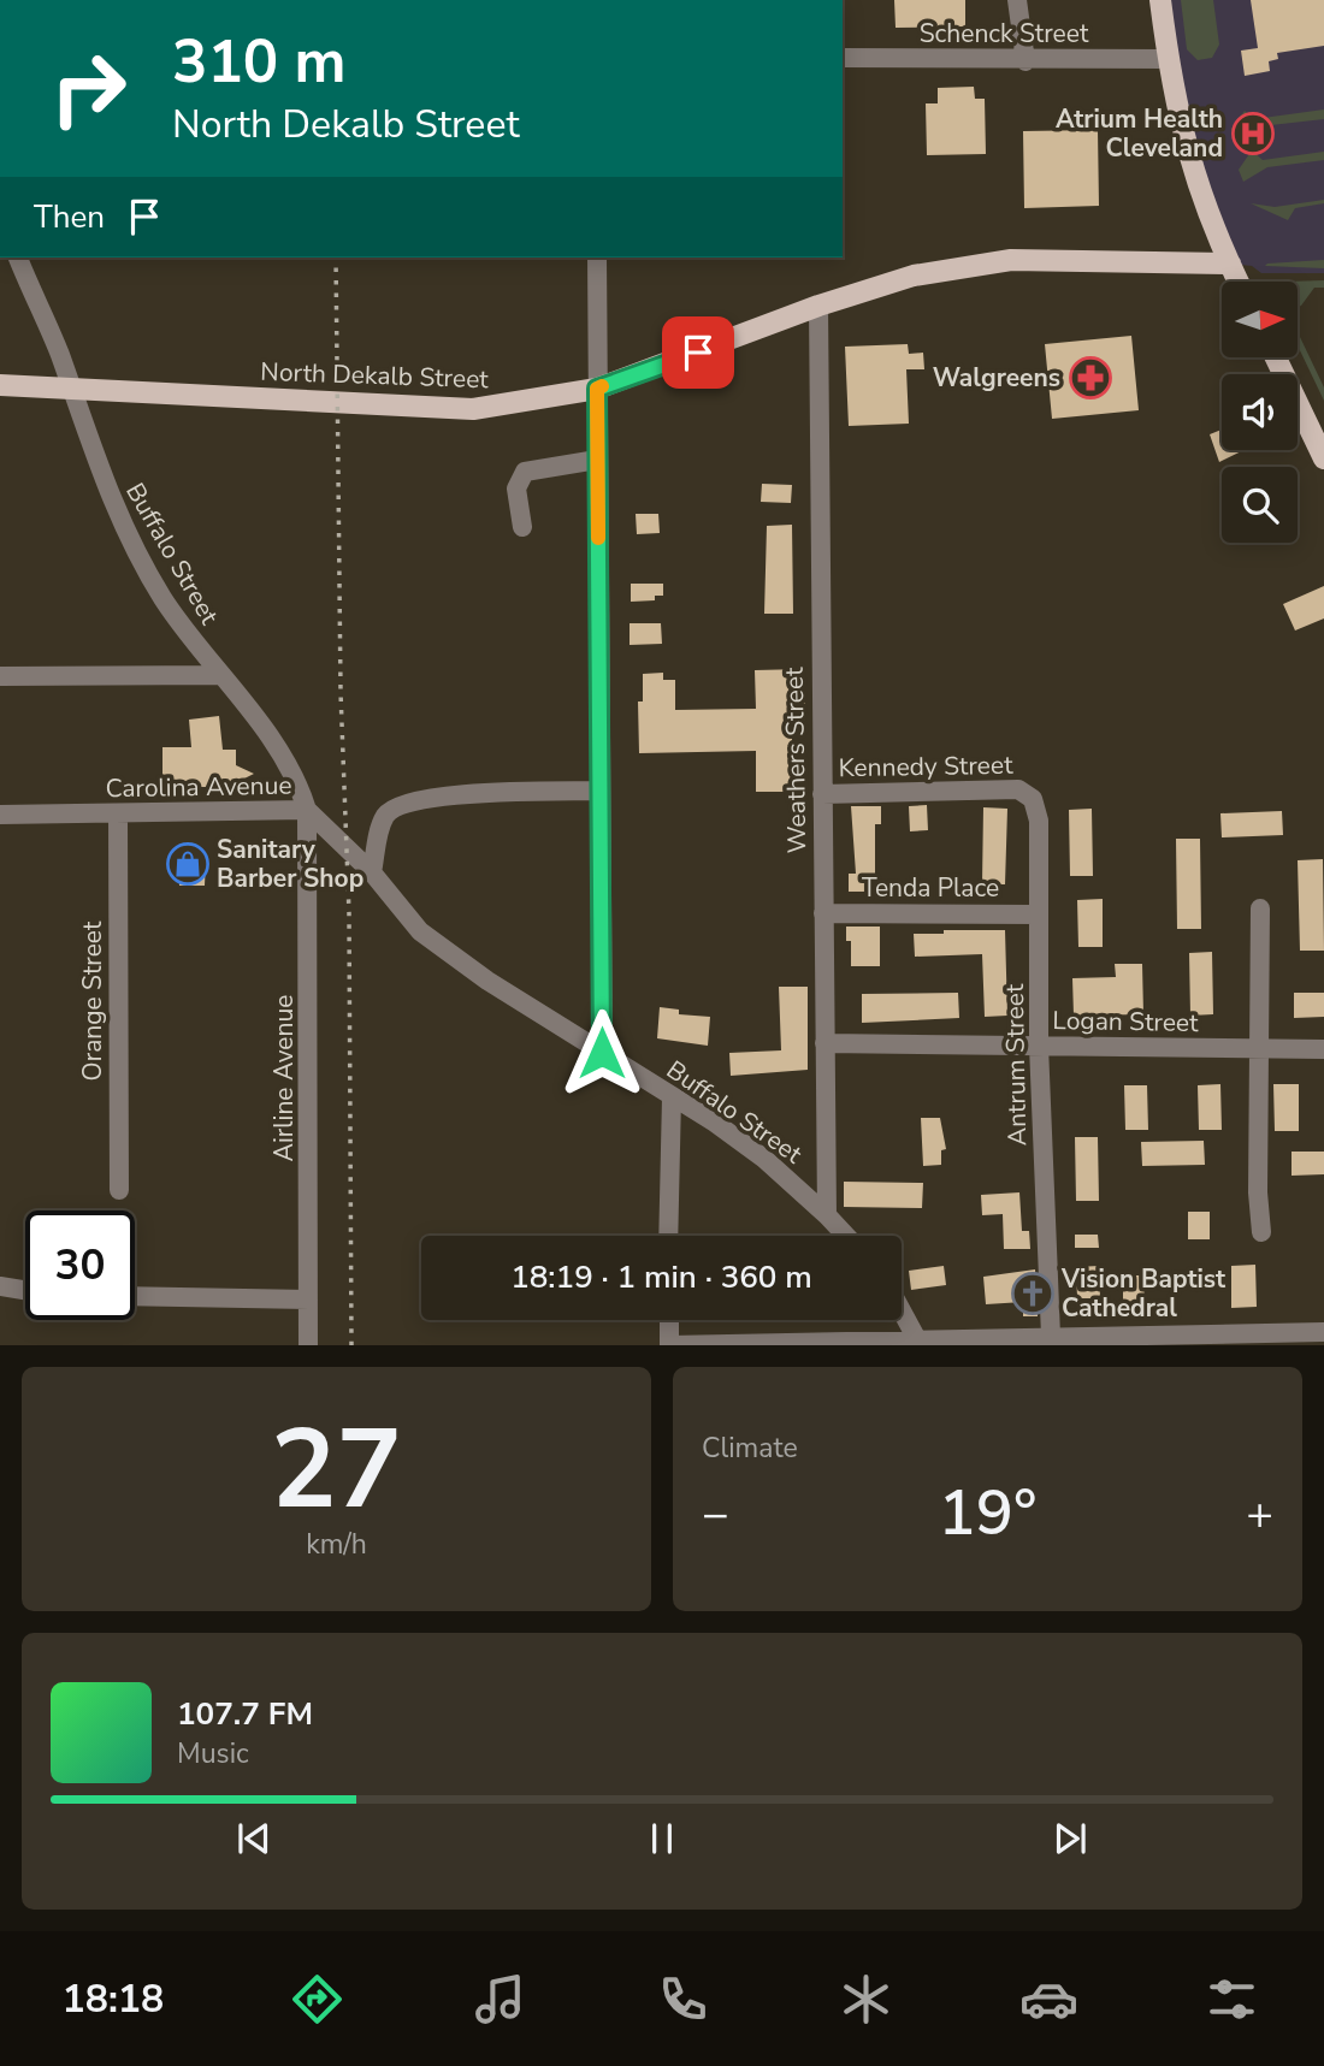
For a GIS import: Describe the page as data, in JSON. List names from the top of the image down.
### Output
{
  "streets": {
    "main road": ["North Dekalb Street"],
    "street": [
      "Schenck Street",
      "Buffalo Street",
      "Weathers Street",
      "Kennedy Street",
      "Carolina Avenue",
      "Tenda Place",
      "Orange Street",
      "Logan Street",
      "Antrum Street",
      "Airline Avenue"
    ]
  },
  "crossings": [
    ["North Dekalb Street", "Buffalo Street"],
    ["North Dekalb Street", "Weathers Street"],
    ["Buffalo Street", "Weathers Street"],
    ["Buffalo Street", "Carolina Avenue"],
    ["Buffalo Street", "Airline Avenue"],
    ["Weathers Street", "Kennedy Street"],
    ["Weathers Street", "Tenda Place"],
    ["Weathers Street", "Logan Street"],
    ["Kennedy Street", "Antrum Street"],
    ["Carolina Avenue", "Orange Street"],
    ["Carolina Avenue", "Airline Avenue"],
    ["Tenda Place", "Antrum Street"],
    ["Logan Street", "Antrum Street"]
  ],
  "places": {
    "hospital": ["Atrium Health Cleveland"],
    "pharmacy": ["Walgreens"],
    "shop": ["Sanitary Barber Shop"],
    "church": ["Vision Baptist Cathedral"]
  },
  "north": "right",
  "page": {
    "turn": ["310 m", "North Dekalb Street"],
    "then": "Then",
    "limit": "30",
    "trip": "18:19 · 1 min · 360 m",
    "tile": [
      ["27", "km/h"],
      "Climate"
    ],
    "heat": ["−", "19°", "+"],
    "song": ["107.7 FM", "Music"],
    "tabs": "18:18"
  }
}
